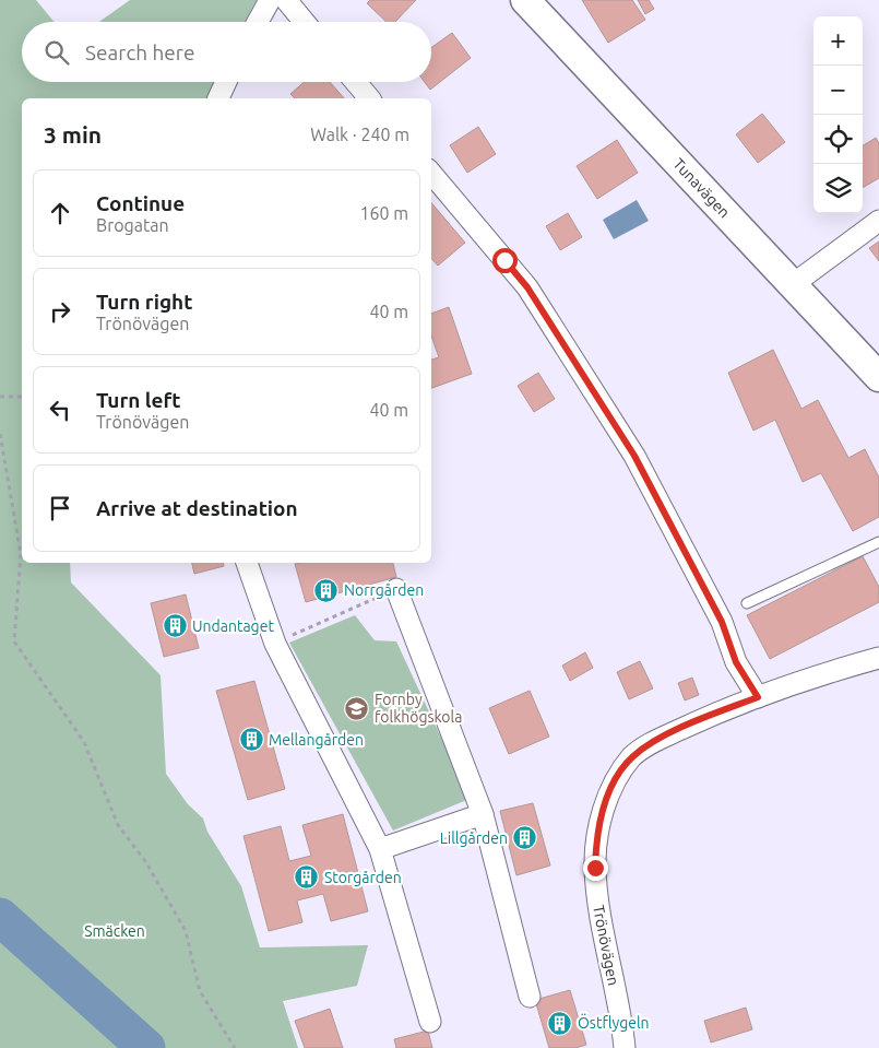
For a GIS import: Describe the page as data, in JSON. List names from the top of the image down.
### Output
{
  "streets": {
    "street": ["Tunavägen", "Trönövägen"]
  },
  "parks": ["Smäcken"],
  "places": {
    "building": [
      "Norrgården",
      "Undantaget",
      "Mellangården",
      "Lillgården",
      "Storgården",
      "Östflygeln"
    ],
    "school or university": ["Fornby folkhögskola"]
  },
  "page": {
    "map_buttons": ["+", "−"],
    "search": "Search here",
    "heading": ["3 min", "Walk · 240 m"],
    "list": [
      ["Continue", "Brogatan", "160 m"],
      ["Turn right", "Trönövägen", "40 m"],
      ["Turn left", "Trönövägen", "40 m"],
      "Arrive at destination"
    ]
  }
}
